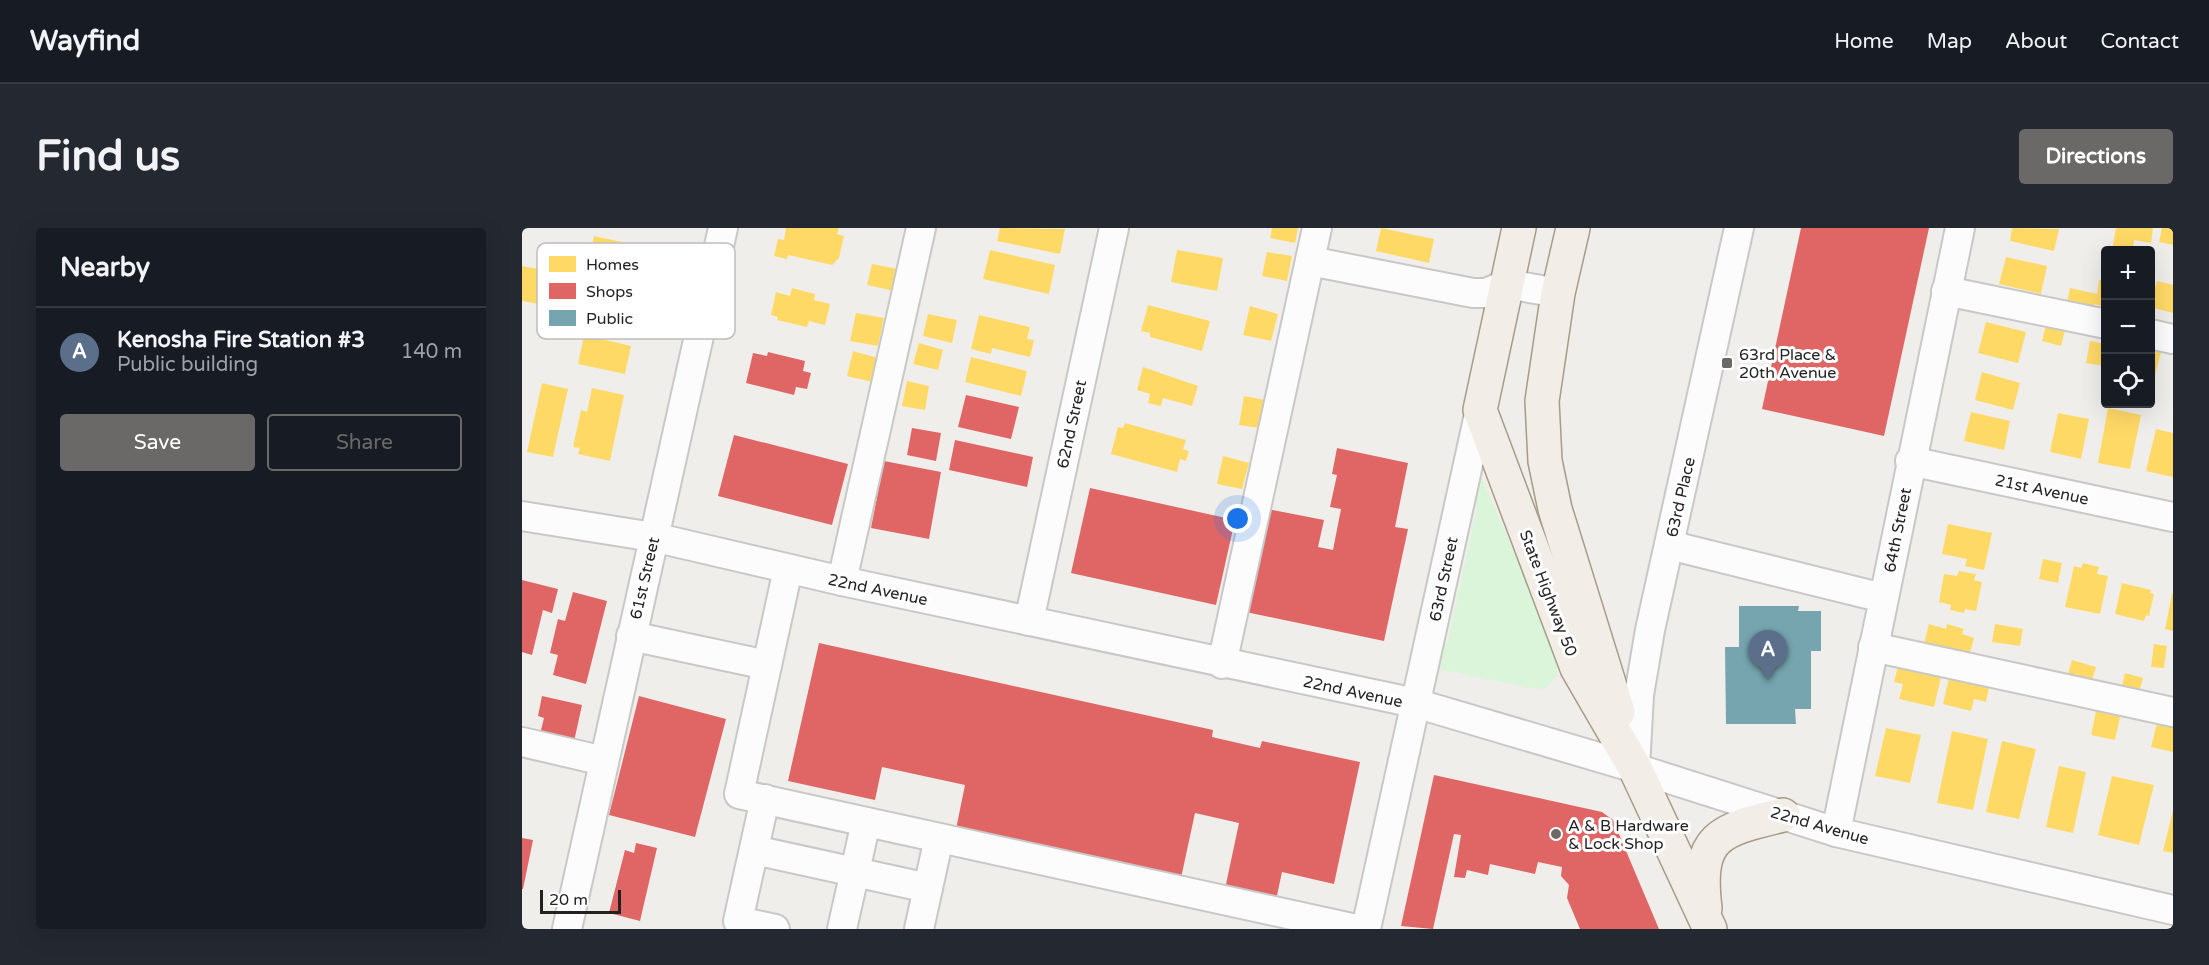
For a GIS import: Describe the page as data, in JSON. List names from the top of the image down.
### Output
{
  "streets": {
    "main road": ["63rd Street", "State Highway 50"],
    "street": [
      "62nd Street",
      "21st Avenue",
      "63rd Place",
      "64th Street",
      "61st Street",
      "22nd Avenue"
    ]
  },
  "crossings": [
    ["62nd Street", "22nd Avenue"],
    ["21st Avenue", "64th Street"],
    ["63rd Place", "22nd Avenue"],
    ["63rd Place", "State Highway 50"],
    ["64th Street", "22nd Avenue"],
    ["61st Street", "22nd Avenue"],
    ["63rd Street", "22nd Avenue"],
    ["63rd Street", "State Highway 50"],
    ["22nd Avenue", "State Highway 50"]
  ],
  "places": {
    "transit": ["63rd Place & 20th Avenue"],
    "other": ["A & B Hardware & Lock Shop"]
  },
  "legend": ["Homes", "Shops", "Public"],
  "scale_bar": "20 m",
  "page": {
    "header": "Wayfind",
    "nav": [
      "Home",
      "Map",
      "About",
      "Contact"
    ],
    "buttons": [
      "Directions",
      ["Save", "Share"]
    ],
    "title": "Find us",
    "heading": "Nearby",
    "map_buttons": ["+", "−"],
    "list": [
      {
        "mark": "A",
        "name": "Kenosha Fire Station #3",
        "note": "Public building",
        "value": "140 m"
      }
    ],
    "pins": "A",
    "scale": "20 m"
  }
}
